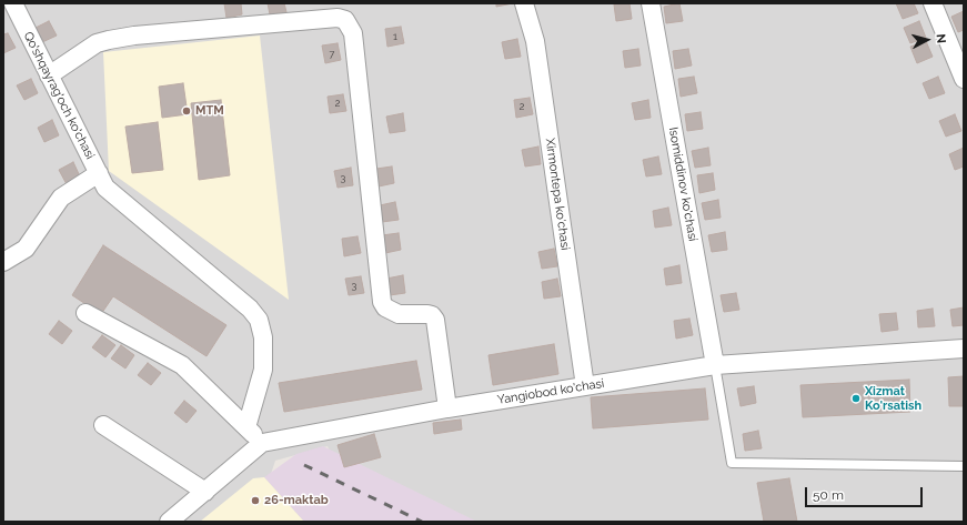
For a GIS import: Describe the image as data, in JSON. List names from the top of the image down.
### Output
{
  "streets": {
    "street": [
      "Qo'shqayrag'och ko'chasi",
      "Isomiddinov ko'chasi",
      "Xirmontepa ko'chasi",
      "Yangiobod ko'chasi"
    ]
  },
  "crossings": [
    ["Isomiddinov ko'chasi", "Yangiobod ko'chasi"],
    ["Xirmontepa ko'chasi", "Yangiobod ko'chasi"]
  ],
  "places": ["MTM", "Xizmat Ko'rsatish", "26-maktab"],
  "house_numbers": [
    "1",
    "7",
    "2",
    "2",
    "3",
    "3"
  ],
  "scale_bar": "50 m",
  "north": "right"
}
